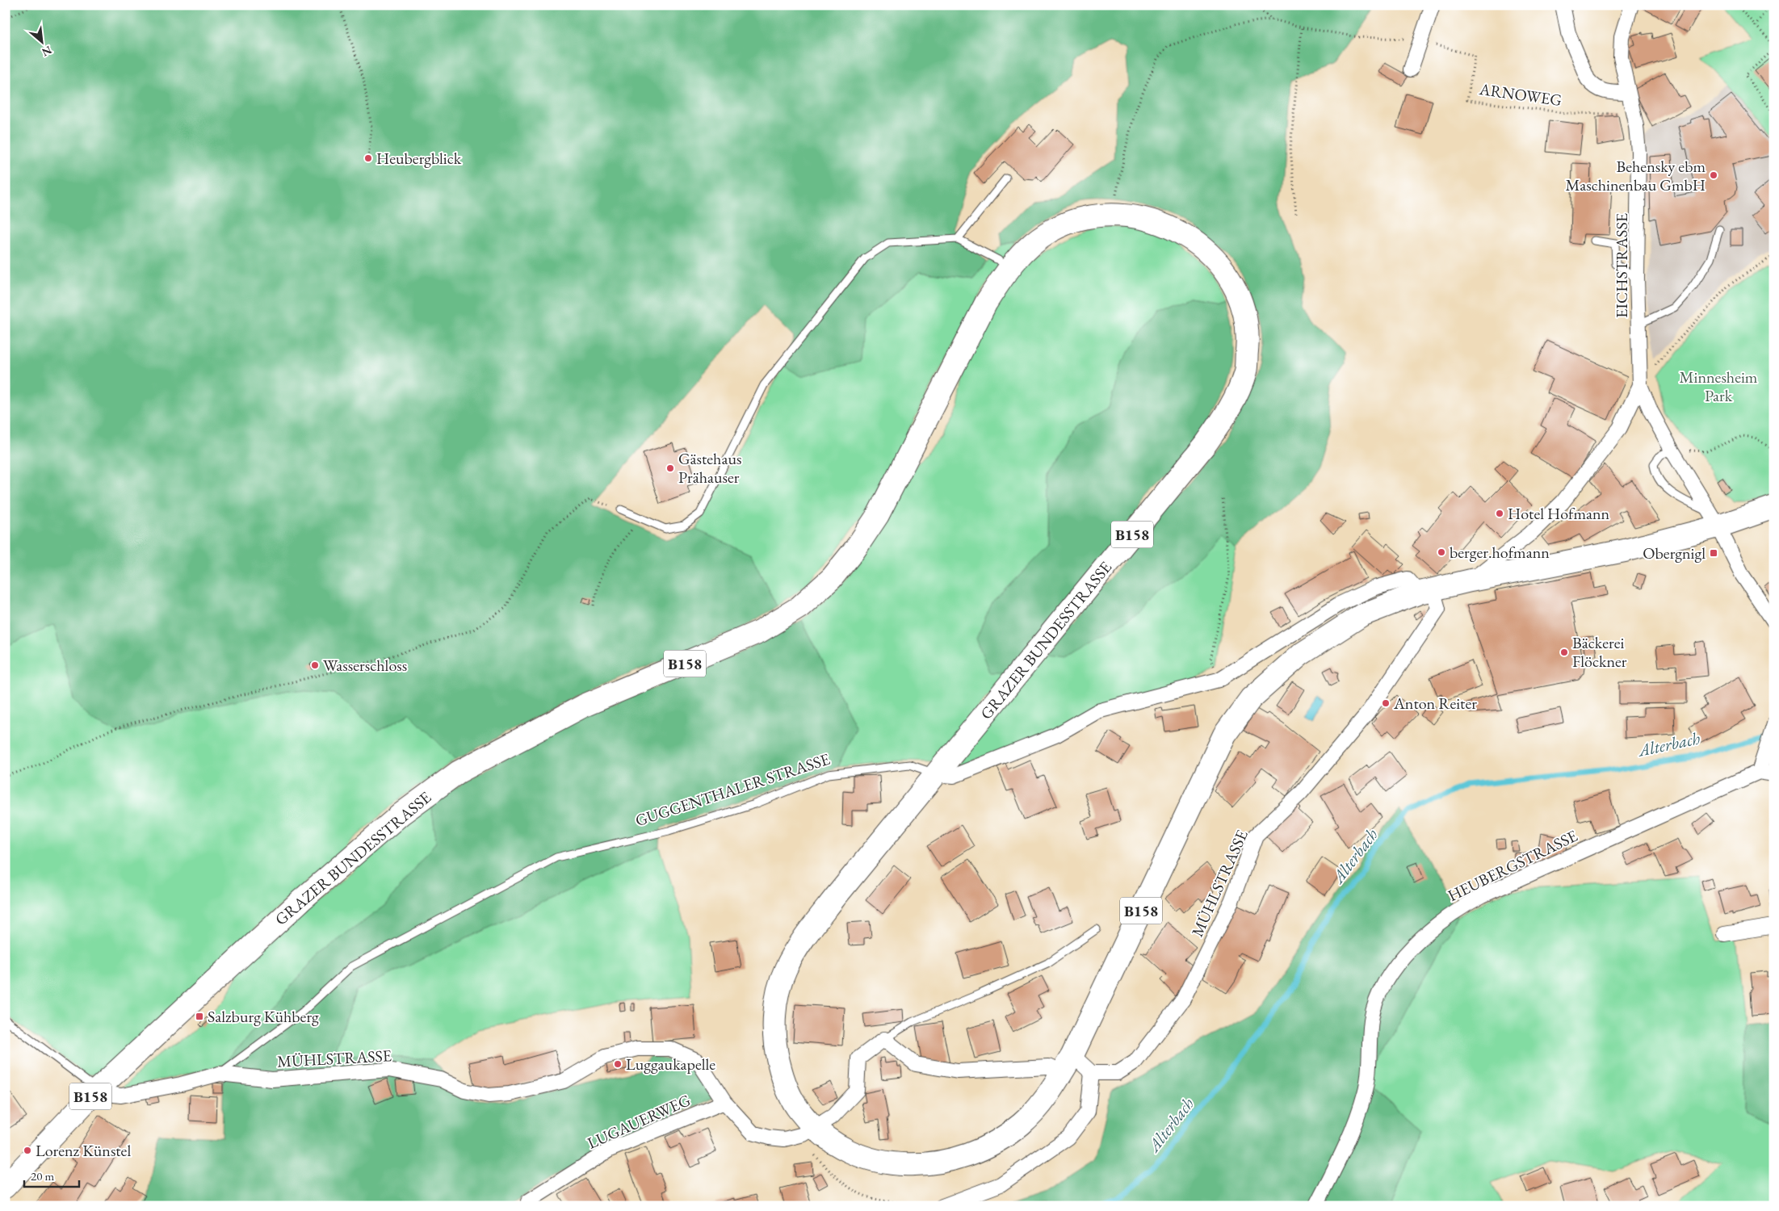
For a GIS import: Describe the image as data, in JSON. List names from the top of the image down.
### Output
{
  "streets": {
    "main road": ["B158", "GRAZER BUNDESSTRASSE"],
    "street": [
      "EICHSTRASSE",
      "GUGGENTHALER STRASSE",
      "HEUBERGSTRASSE",
      "MÜHLSTRASSE",
      "LUGAUERWEG"
    ],
    "path": ["ARNOWEG"]
  },
  "crossings": [
    ["EICHSTRASSE", "B158"],
    ["EICHSTRASSE", "GRAZER BUNDESSTRASSE"],
    ["B158", "GRAZER BUNDESSTRASSE"],
    ["GRAZER BUNDESSTRASSE", "GUGGENTHALER STRASSE"],
    ["GRAZER BUNDESSTRASSE", "MÜHLSTRASSE"],
    ["GUGGENTHALER STRASSE", "MÜHLSTRASSE"],
    ["MÜHLSTRASSE", "LUGAUERWEG"]
  ],
  "water": ["Alterbach"],
  "parks": ["Minnesheim Park"],
  "places": {
    "other": [
      "Heubergblick",
      "Behensky ebm Maschinenbau GmbH",
      "Gästehaus Prähauser",
      "Hotel Hofmann",
      "berger.hofmann",
      "Bäckerei Flöckner",
      "Wasserschloss",
      "Anton Reiter",
      "Luggaukapelle",
      "Lorenz Künstel"
    ],
    "transit": ["Obergnigl", "Salzburg Kühberg"]
  },
  "scale_bar": "20 m",
  "north": "bottom right"
}
